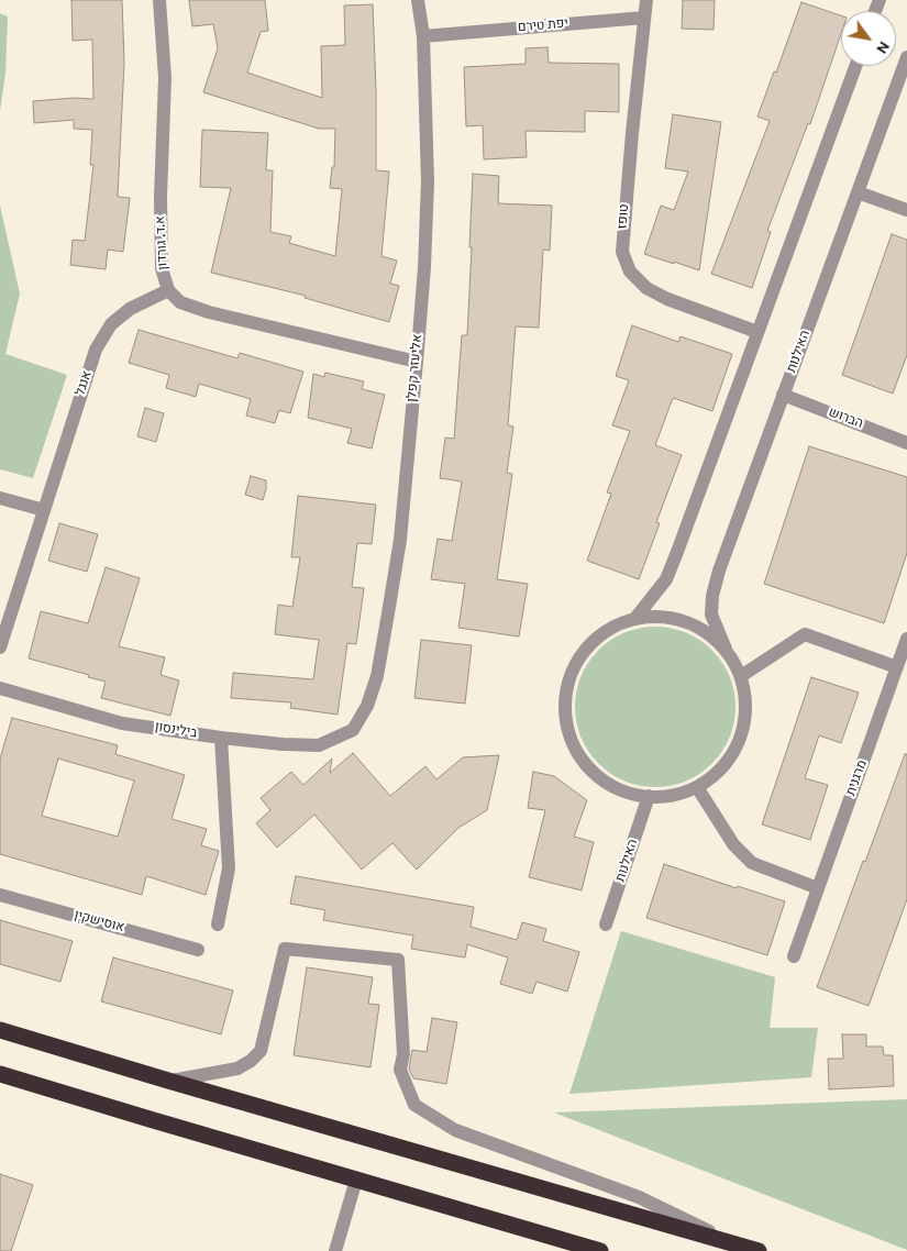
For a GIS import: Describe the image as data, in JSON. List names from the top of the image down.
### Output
{
  "streets": {
    "street": [
      "יפת טירם",
      "טופז",
      "א.ד. גורדון",
      "האילנות",
      "אליעזר קפלן",
      "אנגל",
      "הברוש",
      "בילינסון",
      "מרגנית",
      "אוסישקין"
    ]
  },
  "crossings": [
    ["יפת טירם", "טופז"],
    ["יפת טירם", "אליעזר קפלן"],
    ["א.ד. גורדון", "אליעזר קפלן"],
    ["א.ד. גורדון", "אנגל"],
    ["האילנות", "הברוש"],
    ["אליעזר קפלן", "בילינסון"]
  ],
  "north": "bottom right"
}
